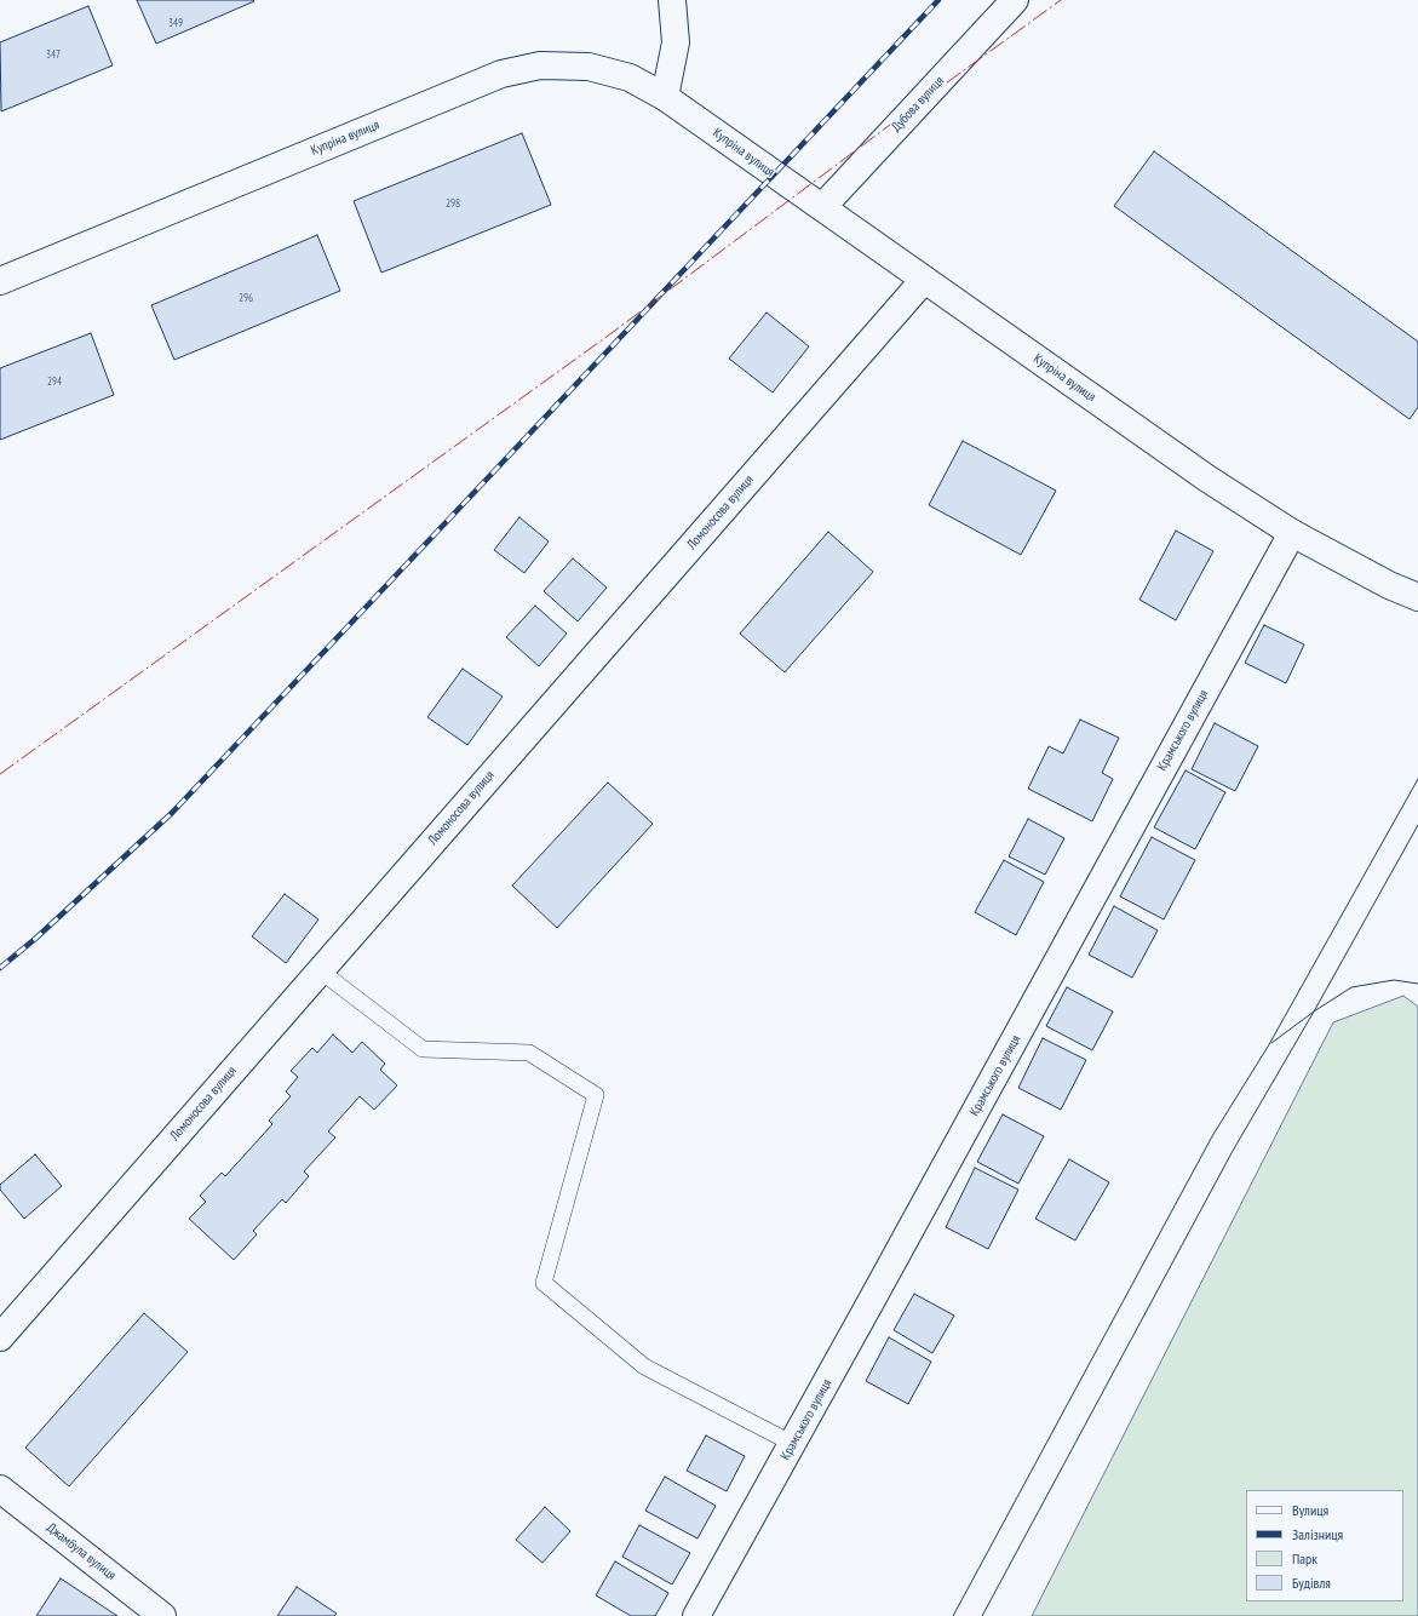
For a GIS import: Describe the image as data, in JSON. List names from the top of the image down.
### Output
{
  "streets": {
    "street": [
      "Дубова вулиця",
      "Купріна вулиця",
      "Ломоносова вулиця",
      "Крамського вулиця",
      "Джамбула вулиця"
    ]
  },
  "crossings": [
    ["Дубова вулиця", "Купріна вулиця"],
    ["Купріна вулиця", "Ломоносова вулиця"],
    ["Купріна вулиця", "Крамського вулиця"]
  ],
  "house_numbers": [
    "349",
    "347",
    "298",
    "296",
    "294"
  ],
  "legend": [
    "Вулиця",
    "Залізниця",
    "Парк",
    "Будівля"
  ]
}
